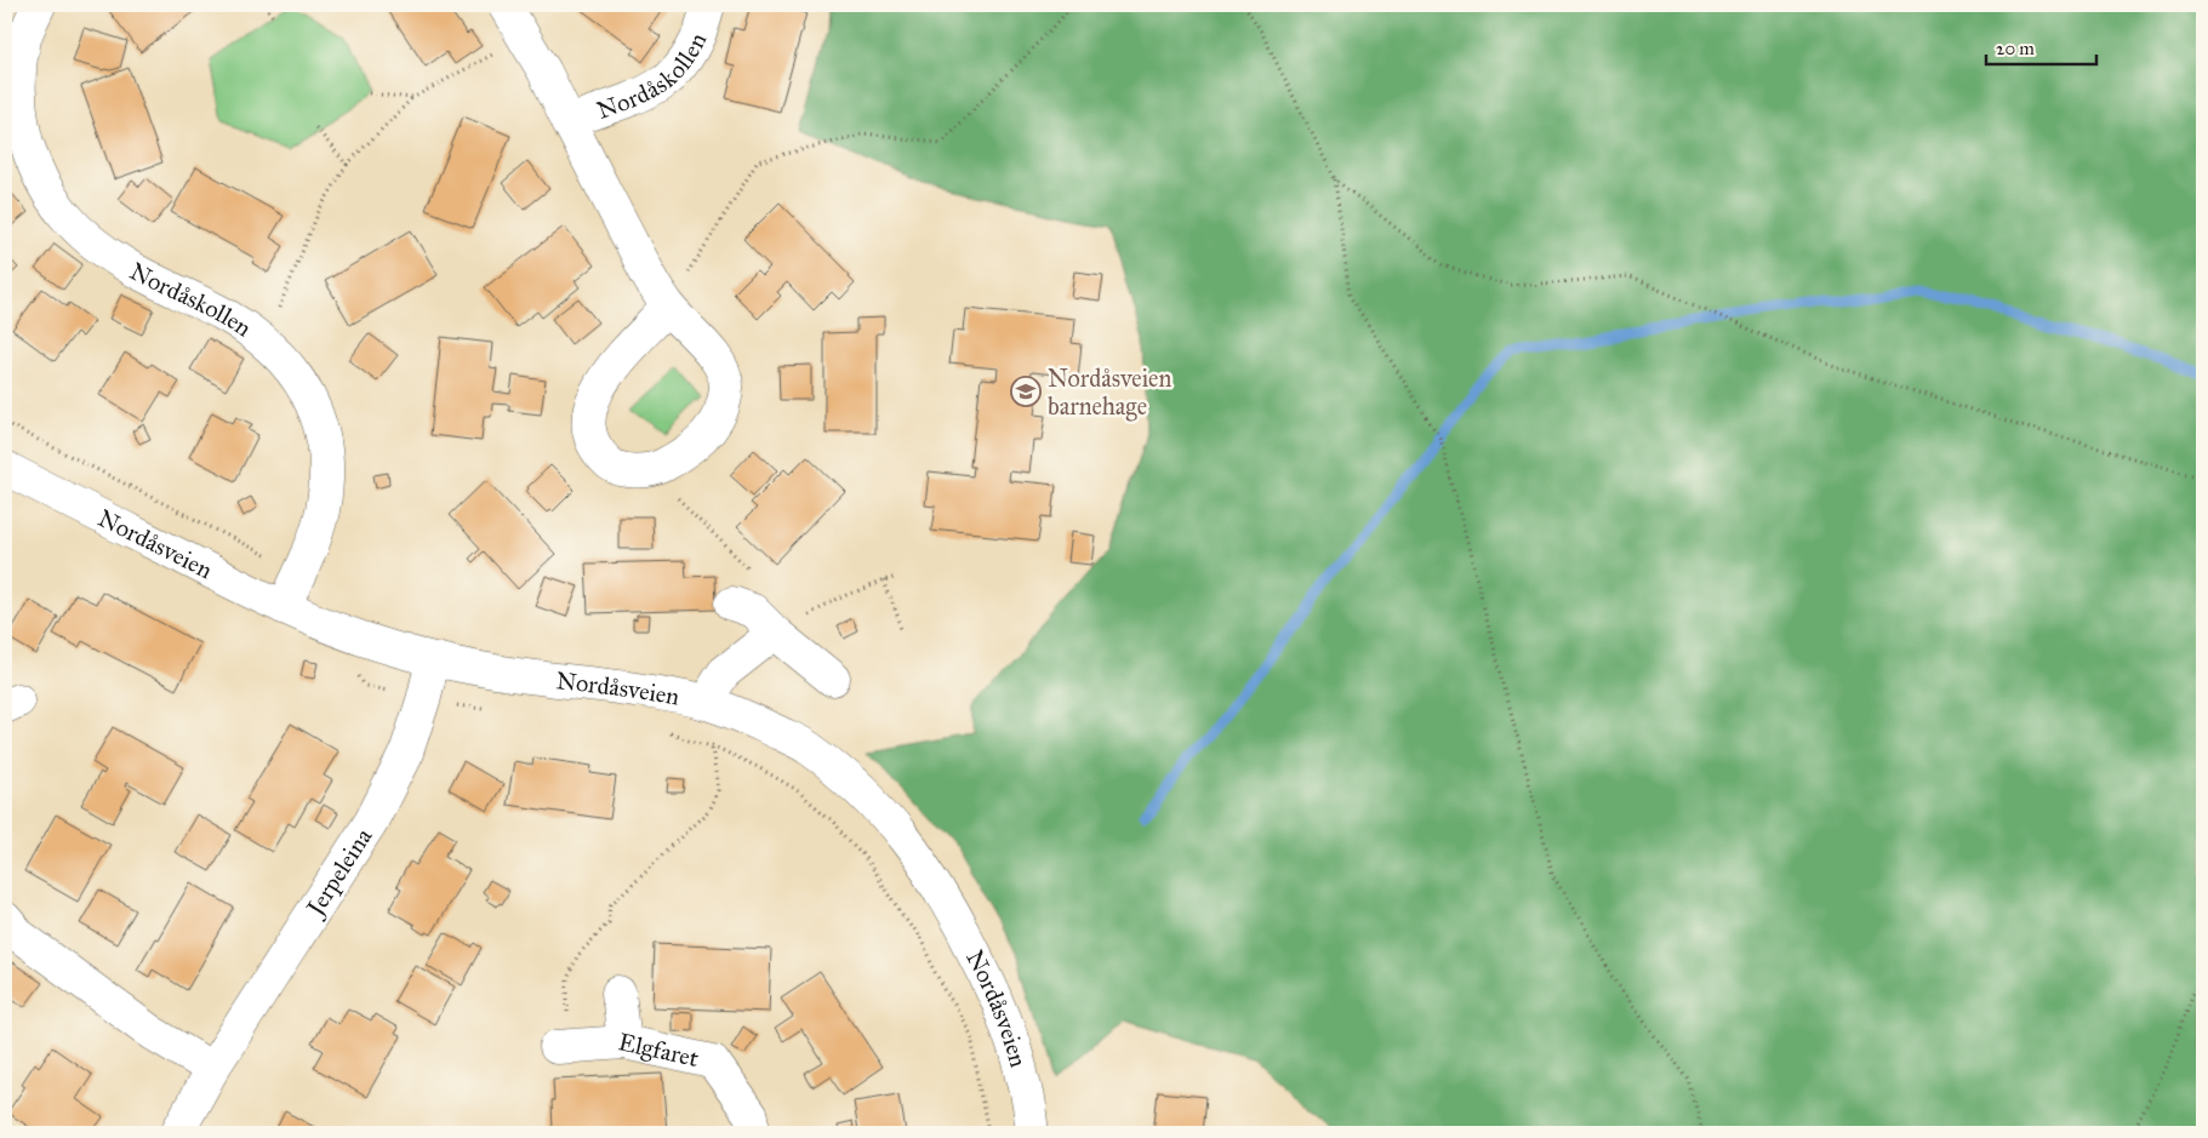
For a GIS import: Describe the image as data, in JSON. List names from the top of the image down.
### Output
{
  "streets": {
    "street": [
      "Nordåskollen",
      "Nordåsveien",
      "Jerpeleina",
      "Elgfaret"
    ]
  },
  "crossings": [
    ["Nordåskollen", "Nordåsveien"],
    ["Nordåsveien", "Jerpeleina"]
  ],
  "places": {
    "school or university": ["Nordåsveien barnehage"]
  },
  "scale_bar": "20 m"
}
